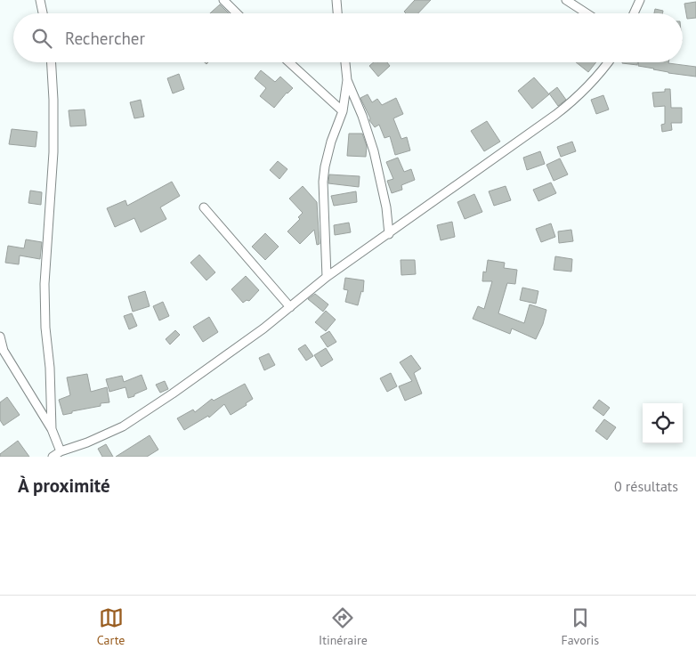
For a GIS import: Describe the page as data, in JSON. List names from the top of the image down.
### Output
{
  "page": {
    "search": "Rechercher",
    "heading": ["À proximité", "0 résultats"],
    "nav": ["Carte", "Itinéraire", "Favoris"]
  }
}
